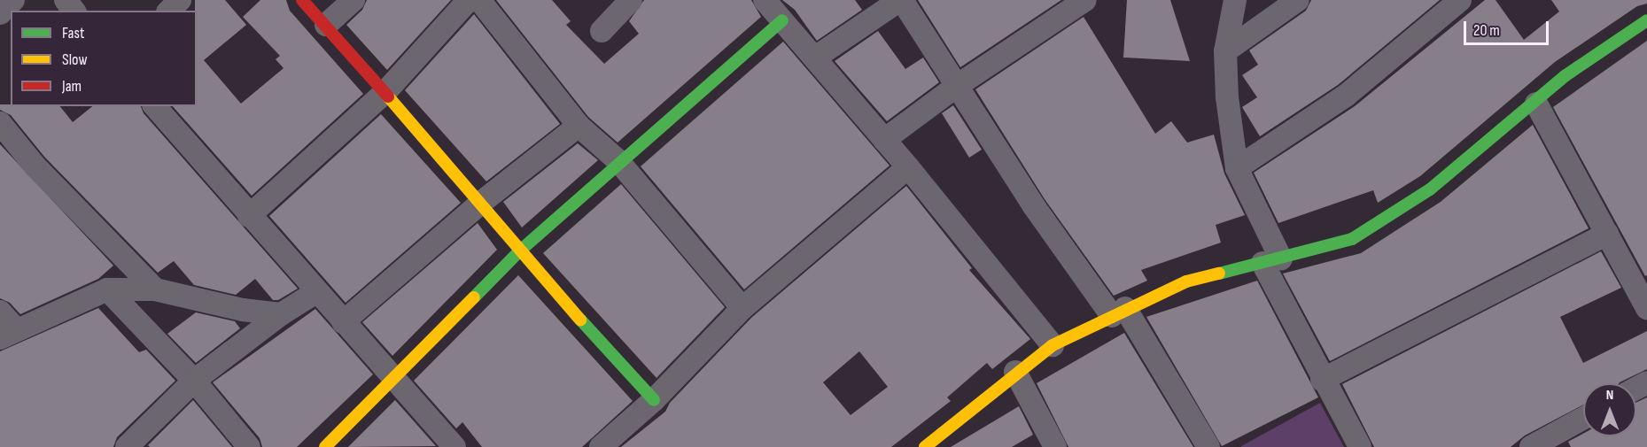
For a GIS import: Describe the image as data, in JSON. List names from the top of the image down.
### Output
{
  "legend": ["Fast", "Slow", "Jam"],
  "scale_bar": "20 m",
  "north": "top"
}
